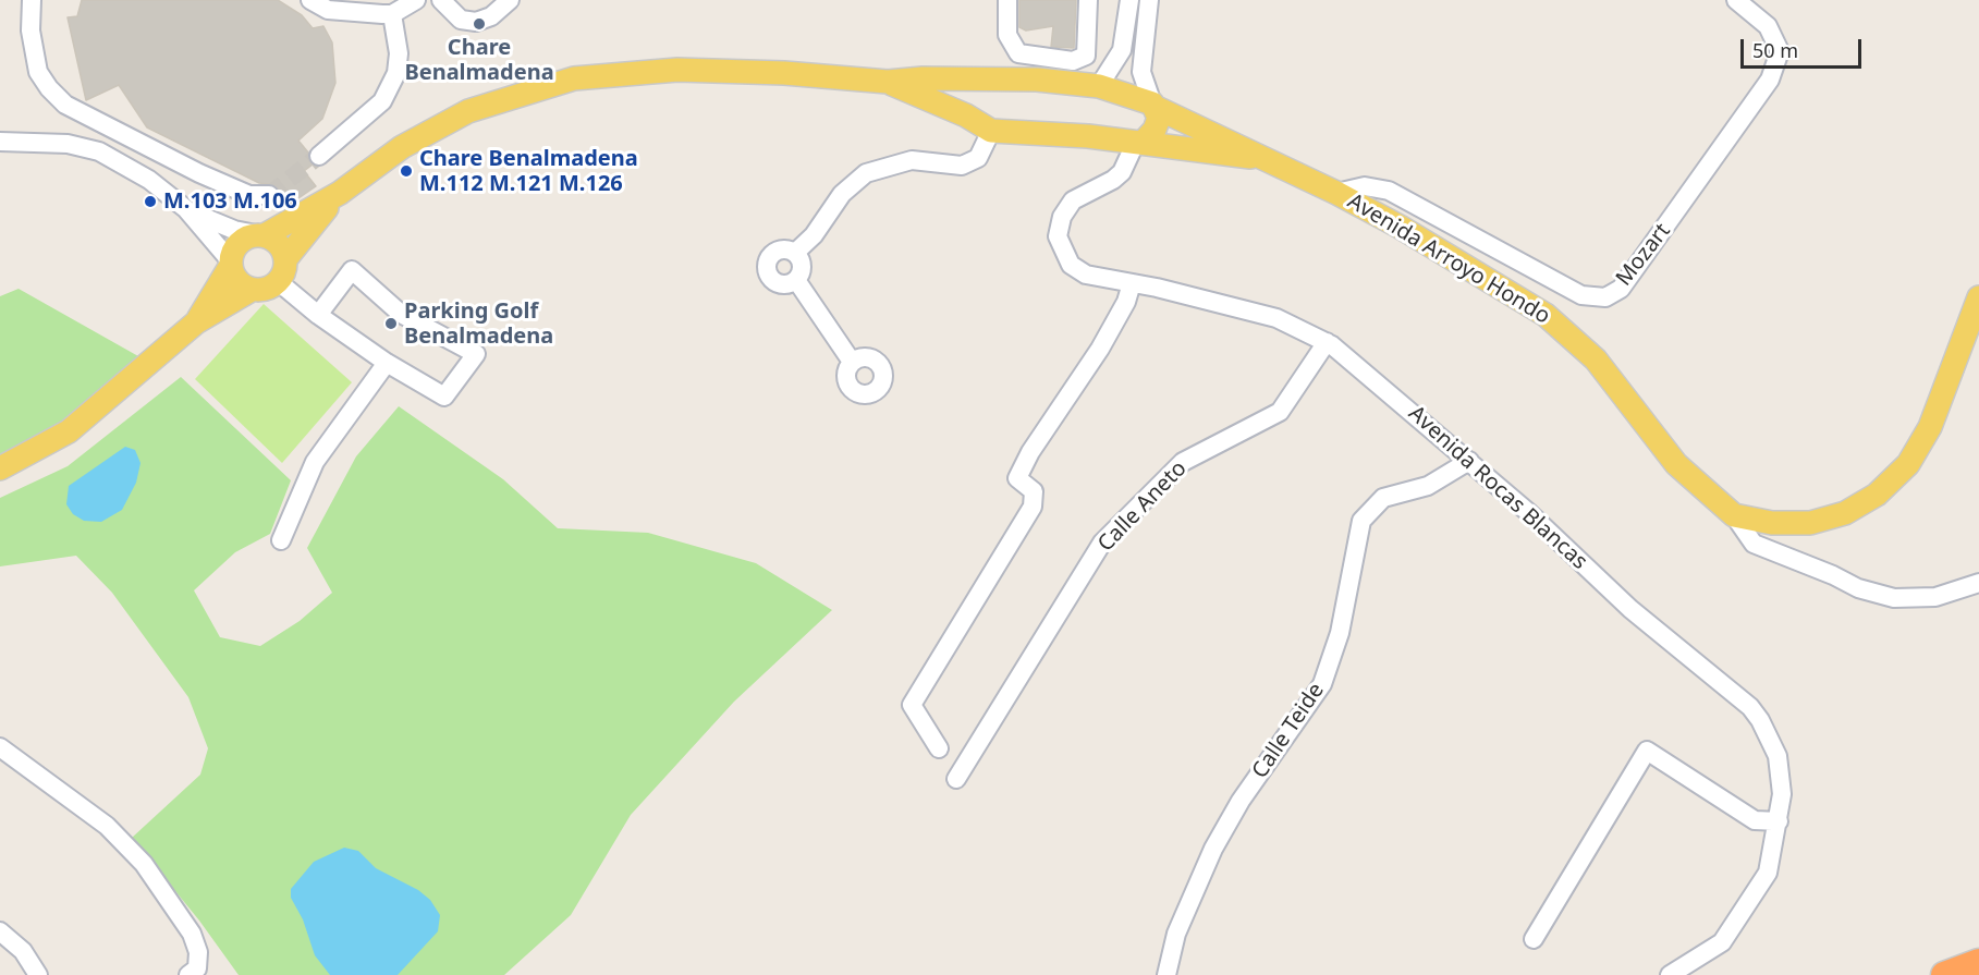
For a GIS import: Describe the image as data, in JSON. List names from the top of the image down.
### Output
{
  "streets": {
    "main road": ["Avenida Arroyo Hondo"],
    "street": [
      "Mozart",
      "Avenida Rocas Blancas",
      "Calle Aneto",
      "Calle Teide"
    ]
  },
  "crossings": [
    ["Mozart", "Avenida Arroyo Hondo"],
    ["Avenida Arroyo Hondo", "Avenida Rocas Blancas"],
    ["Avenida Rocas Blancas", "Calle Aneto"],
    ["Avenida Rocas Blancas", "Calle Teide"]
  ],
  "places": [
    "Chare Benalmadena",
    "Chare Benalmadena M.112 M.121 M.126",
    "M.103 M.106",
    "Parking Golf Benalmadena"
  ],
  "scale_bar": "50 m"
}
